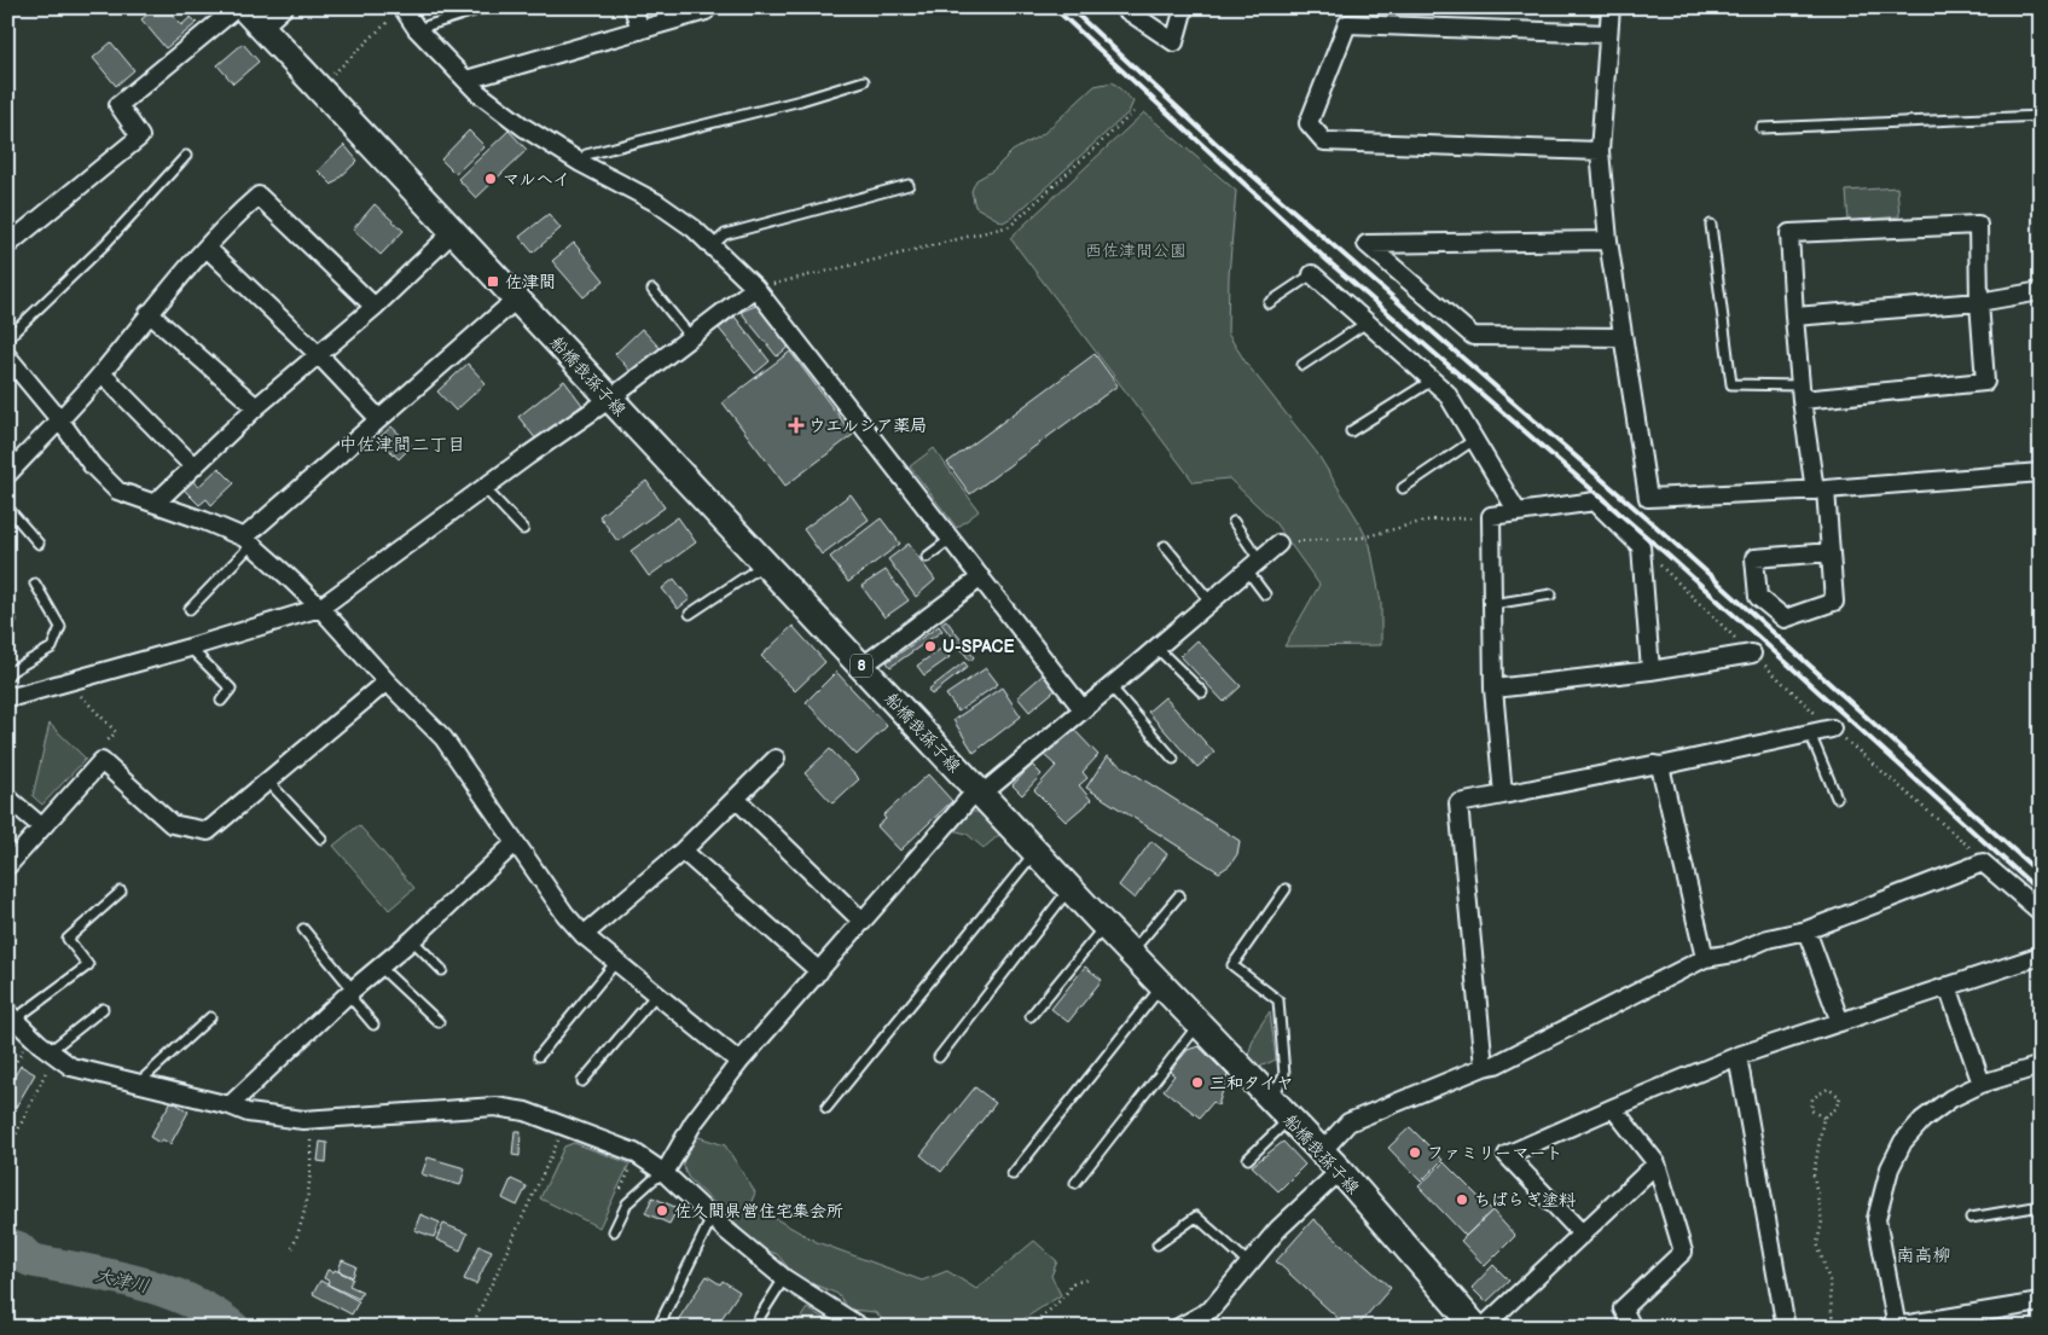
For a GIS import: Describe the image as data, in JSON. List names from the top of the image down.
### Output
{
  "streets": {
    "main road": ["船橋我孫子線", "8"]
  },
  "districts": ["中佐津間二丁目", "南高柳"],
  "water": ["大津川"],
  "parks": ["西佐津間公園"],
  "places": {
    "other": [
      "マルヘイ",
      "U-SPACE",
      "三和タイヤ",
      "ファミリーマート",
      "ちばらぎ塗料",
      "佐久間県営住宅集会所"
    ],
    "transit": ["佐津間"],
    "health": ["ウエルシア薬局"]
  }
}
